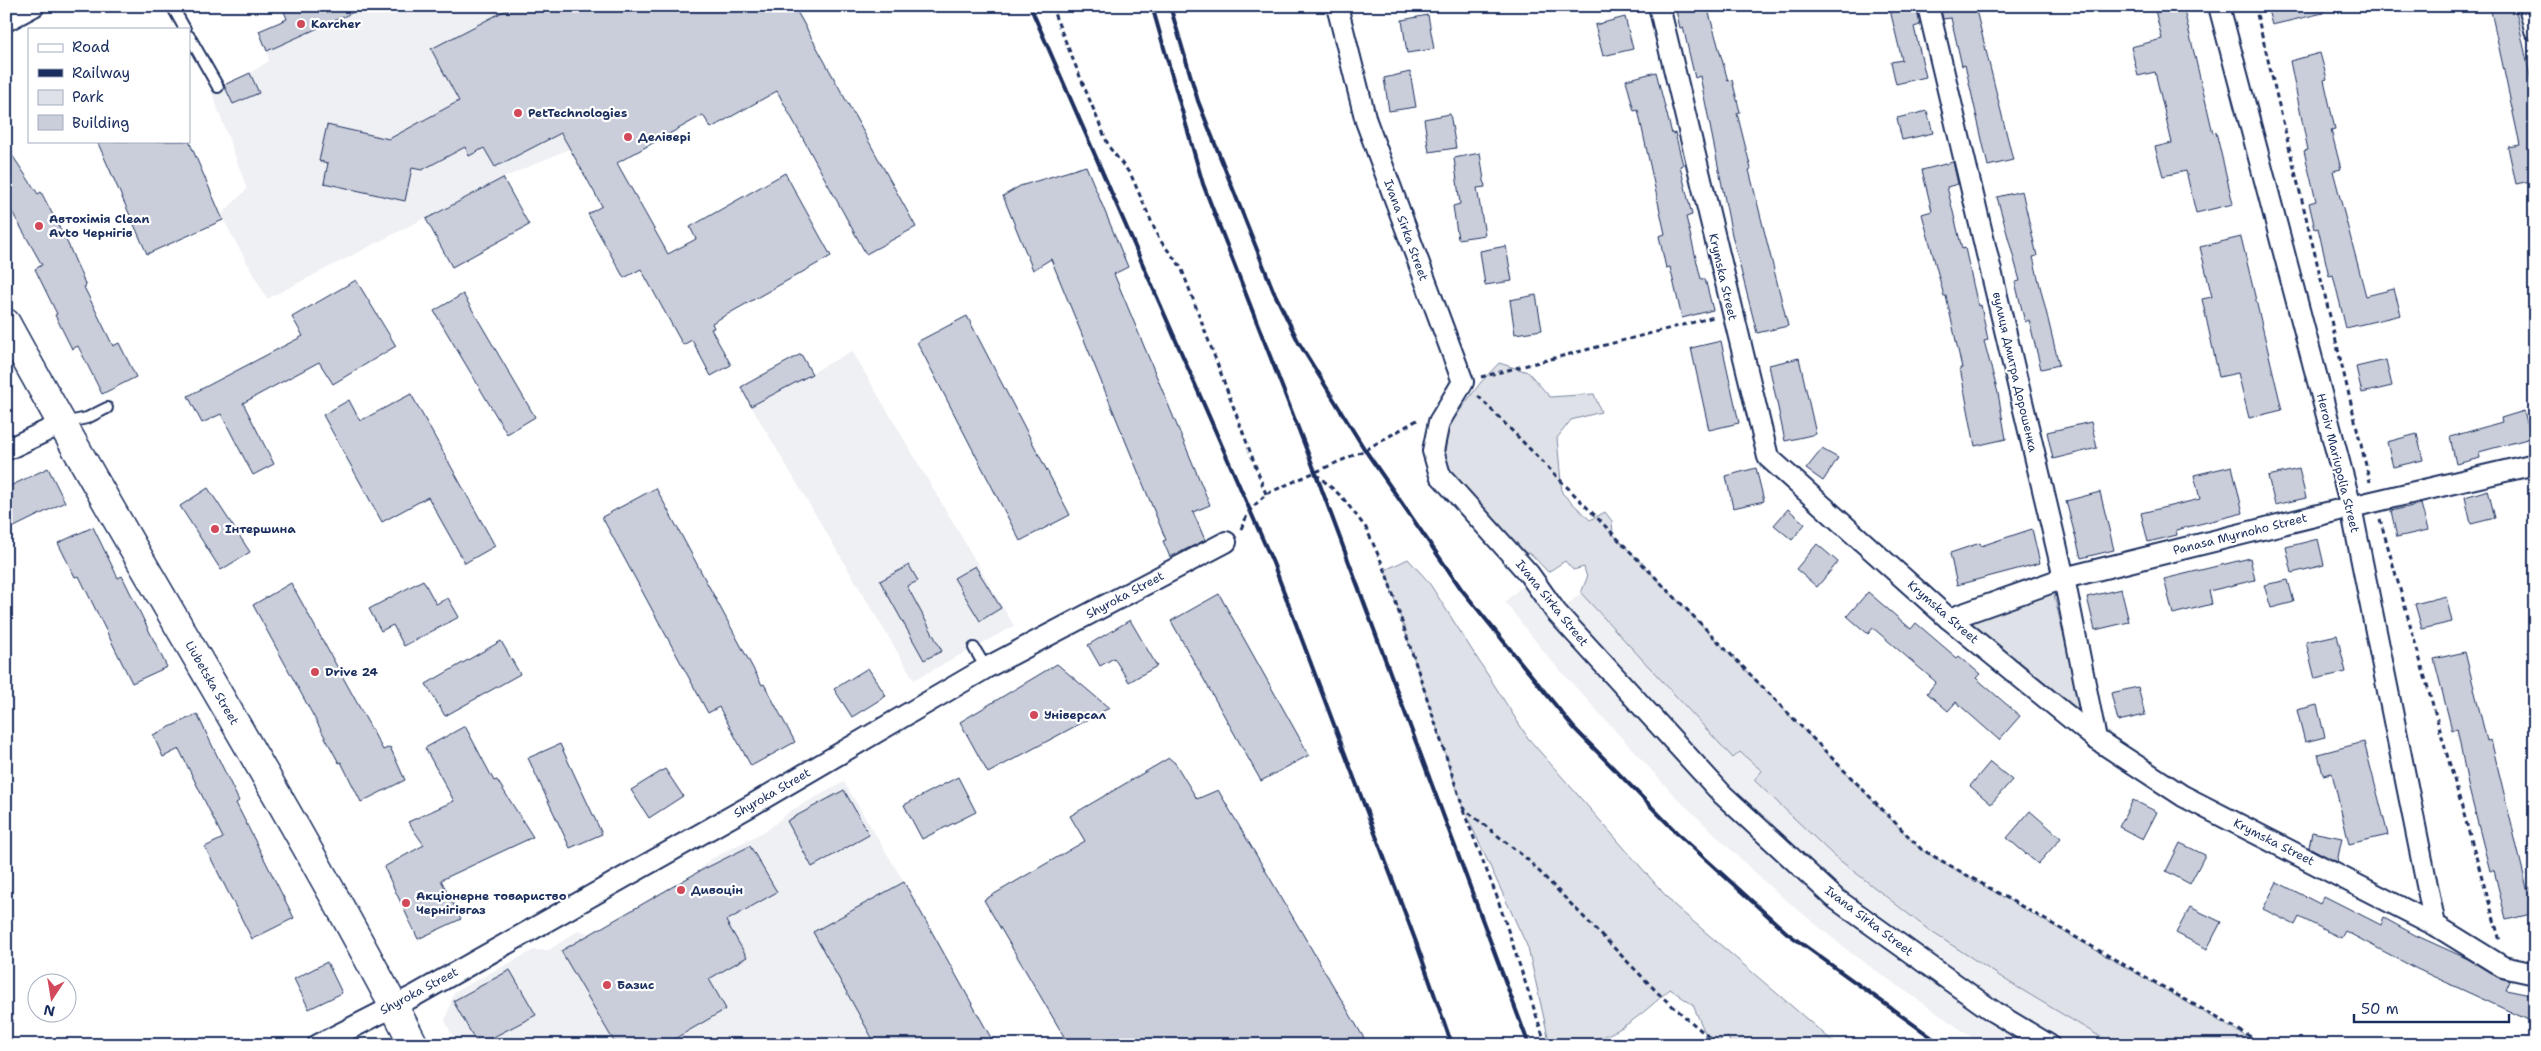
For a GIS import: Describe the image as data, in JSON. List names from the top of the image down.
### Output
{
  "streets": {
    "main road": ["Liubetska Street"],
    "street": [
      "Ivana Sirka Street",
      "Krymska Street",
      "вулиця Дмитра Дорошенка",
      "Heroiv Mariupolia Street",
      "Panasa Myrnoho Street",
      "Shyroka Street"
    ]
  },
  "crossings": [
    ["Krymska Street", "вулиця Дмитра Дорошенка"],
    ["Krymska Street", "Heroiv Mariupolia Street"],
    ["Krymska Street", "Panasa Myrnoho Street"],
    ["вулиця Дмитра Дорошенка", "Panasa Myrnoho Street"],
    ["Heroiv Mariupolia Street", "Panasa Myrnoho Street"],
    ["Shyroka Street", "Liubetska Street"]
  ],
  "places": [
    "Kаrcher",
    "PetTechnologies",
    "Делівері",
    "Автохімія Clean Avto Чернігів",
    "Інтершина",
    "Drive 24",
    "Універсал",
    "Дивоцін",
    "Акціонерне товариство Чернігівгаз",
    "Базис"
  ],
  "legend": [
    "Road",
    "Railway",
    "Park",
    "Building"
  ],
  "scale_bar": "50 m",
  "north": "bottom"
}
